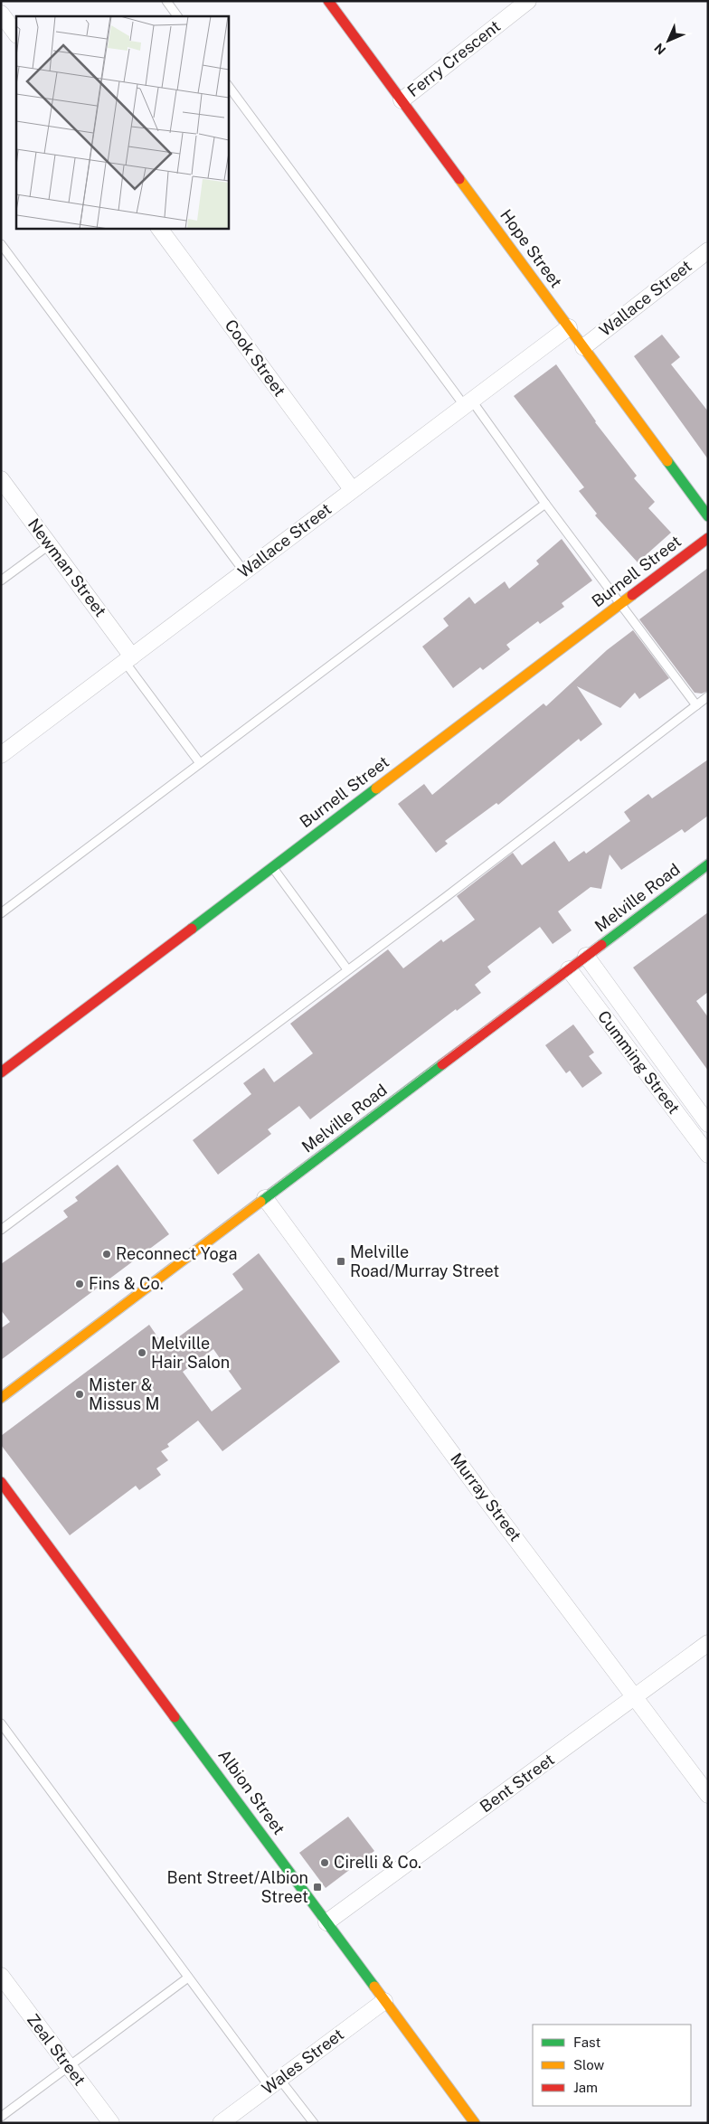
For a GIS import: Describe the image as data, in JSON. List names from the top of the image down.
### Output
{
  "streets": {
    "street": [
      "Ferry Crescent",
      "Hope Street",
      "Wallace Street",
      "Cook Street",
      "Newman Street",
      "Burnell Street",
      "Melville Road",
      "Cumming Street",
      "Murray Street",
      "Bent Street",
      "Albion Street",
      "Zeal Street",
      "Wales Street"
    ]
  },
  "crossings": [
    ["Ferry Crescent", "Hope Street"],
    ["Hope Street", "Wallace Street"],
    ["Wallace Street", "Cook Street"],
    ["Wallace Street", "Newman Street"],
    ["Melville Road", "Cumming Street"],
    ["Melville Road", "Murray Street"],
    ["Murray Street", "Bent Street"],
    ["Bent Street", "Albion Street"],
    ["Albion Street", "Wales Street"]
  ],
  "places": {
    "other": [
      "Reconnect Yoga",
      "Fins & Co.",
      "Melville Hair Salon",
      "Mister & Missus M",
      "Cirelli & Co."
    ],
    "transit": ["Melville Road/Murray Street", "Bent Street/Albion Street"]
  },
  "legend": ["Fast", "Slow", "Jam"],
  "north": "bottom left"
}
